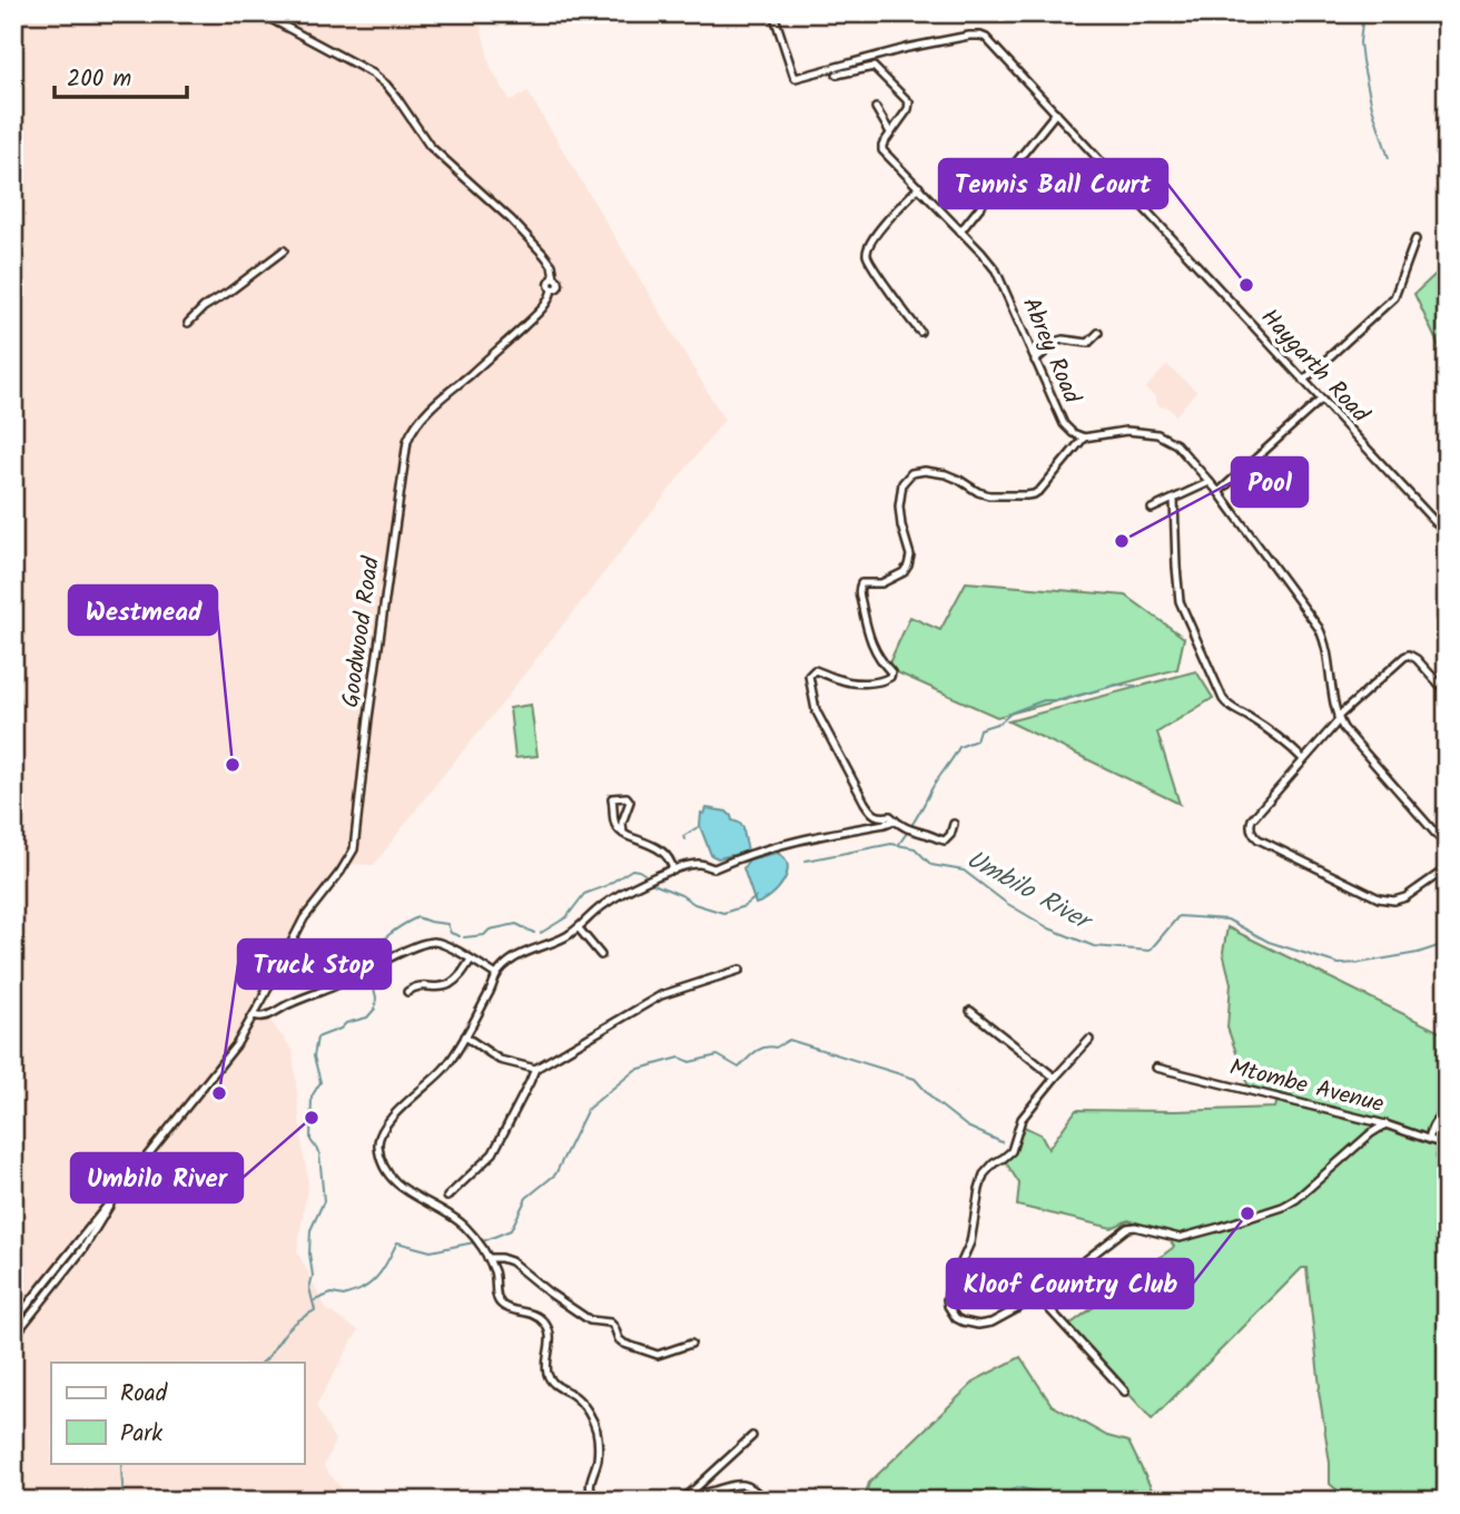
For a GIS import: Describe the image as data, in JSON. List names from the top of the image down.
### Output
{
  "streets": {
    "street": [
      "Abrey Road",
      "Haygarth Road",
      "Goodwood Road",
      "Mtombe Avenue"
    ]
  },
  "water": ["Umbilo River"],
  "places": [
    "Tennis Ball Court",
    "Pool",
    "Westmead",
    "Truck Stop",
    "Umbilo River",
    "Kloof Country Club"
  ],
  "legend": ["Road", "Park"],
  "scale_bar": "200 m"
}
